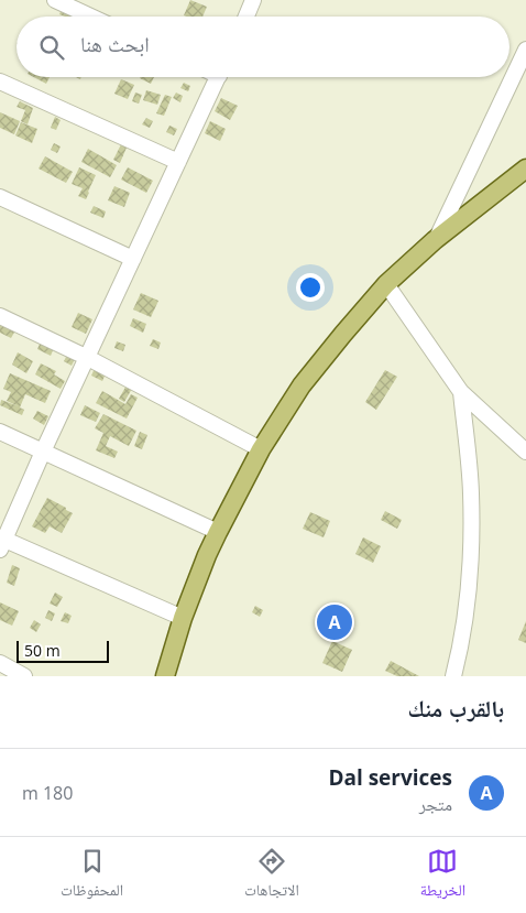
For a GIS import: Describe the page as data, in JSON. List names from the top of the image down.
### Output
{
  "scale_bar": "50 m",
  "page": {
    "search": "ابحث هنا",
    "pins": "A",
    "scale": "50 m",
    "heading": "بالقرب منك",
    "list": [
      {
        "mark": "A",
        "name": "Dal services",
        "note": "متجر",
        "value": "180 m"
      }
    ],
    "nav": ["الخريطة", "الاتجاهات", "المحفوظات"]
  }
}
